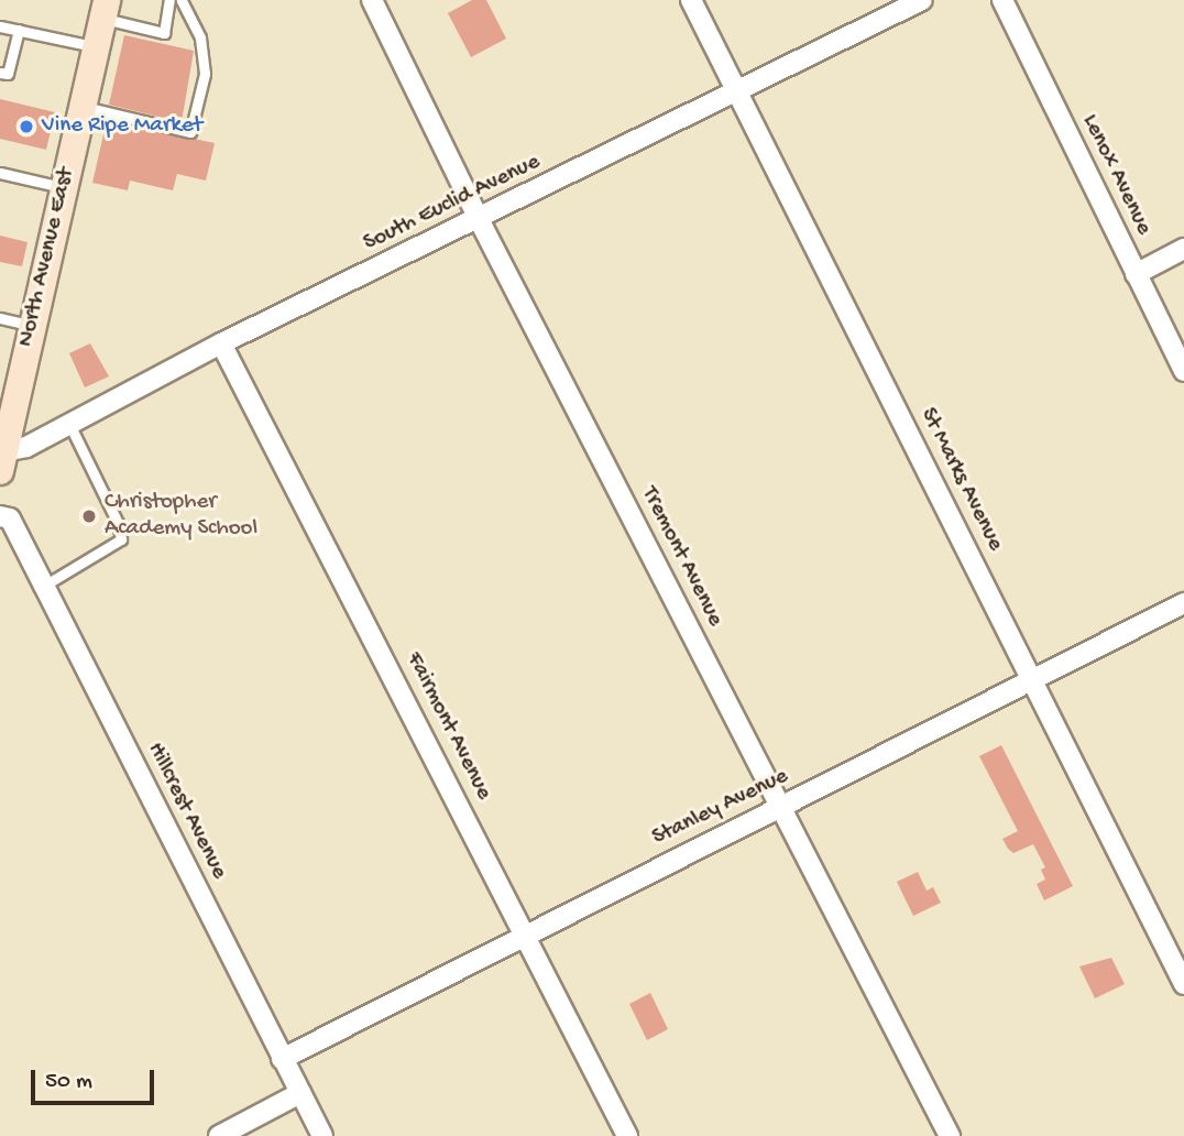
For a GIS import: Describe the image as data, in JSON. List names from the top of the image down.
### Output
{
  "streets": {
    "main road": ["North Avenue East"],
    "street": [
      "Lenox Avenue",
      "South Euclid Avenue",
      "St Marks Avenue",
      "Tremont Avenue",
      "Fairmont Avenue",
      "Stanley Avenue",
      "Hillcrest Avenue"
    ]
  },
  "crossings": [
    ["South Euclid Avenue", "North Avenue East"],
    ["South Euclid Avenue", "St Marks Avenue"],
    ["South Euclid Avenue", "Tremont Avenue"],
    ["South Euclid Avenue", "Fairmont Avenue"],
    ["St Marks Avenue", "Stanley Avenue"],
    ["Tremont Avenue", "Stanley Avenue"],
    ["Fairmont Avenue", "Stanley Avenue"],
    ["Stanley Avenue", "Hillcrest Avenue"]
  ],
  "places": ["Vine Ripe Market", "Christopher Academy School"],
  "scale_bar": "50 m"
}
